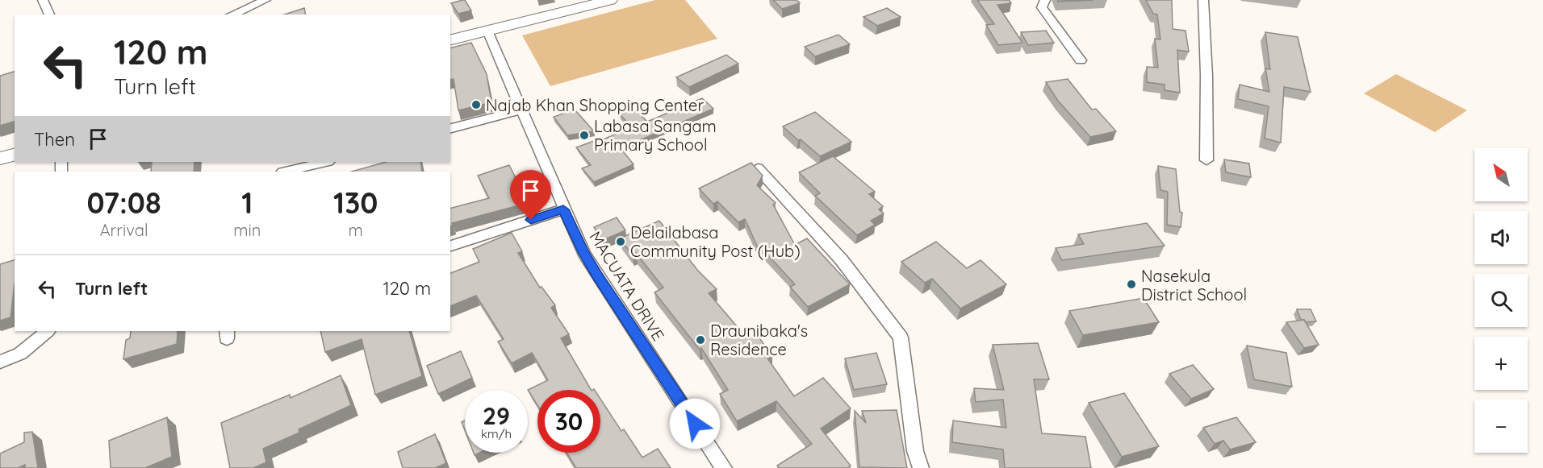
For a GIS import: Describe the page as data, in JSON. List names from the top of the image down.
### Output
{
  "streets": {
    "street": ["MACUATA DRIVE"]
  },
  "places": [
    "Najab Khan Shopping Center",
    "Labasa Sangam Primary School",
    "Delailabasa Community Post (Hub)",
    "Nasekula District School",
    "Draunibaka's Residence"
  ],
  "north": "top left",
  "page": {
    "turn": ["120 m", "Turn left"],
    "then": "Then",
    "map_buttons": ["+", "−"],
    "eta": [
      "07:08",
      "Arrival",
      "1",
      "min",
      "130",
      "m"
    ],
    "list": [
      {
        "name": "Turn left",
        "value": "120 m"
      }
    ],
    "speed": "29 km/h",
    "limit": "30"
  }
}
